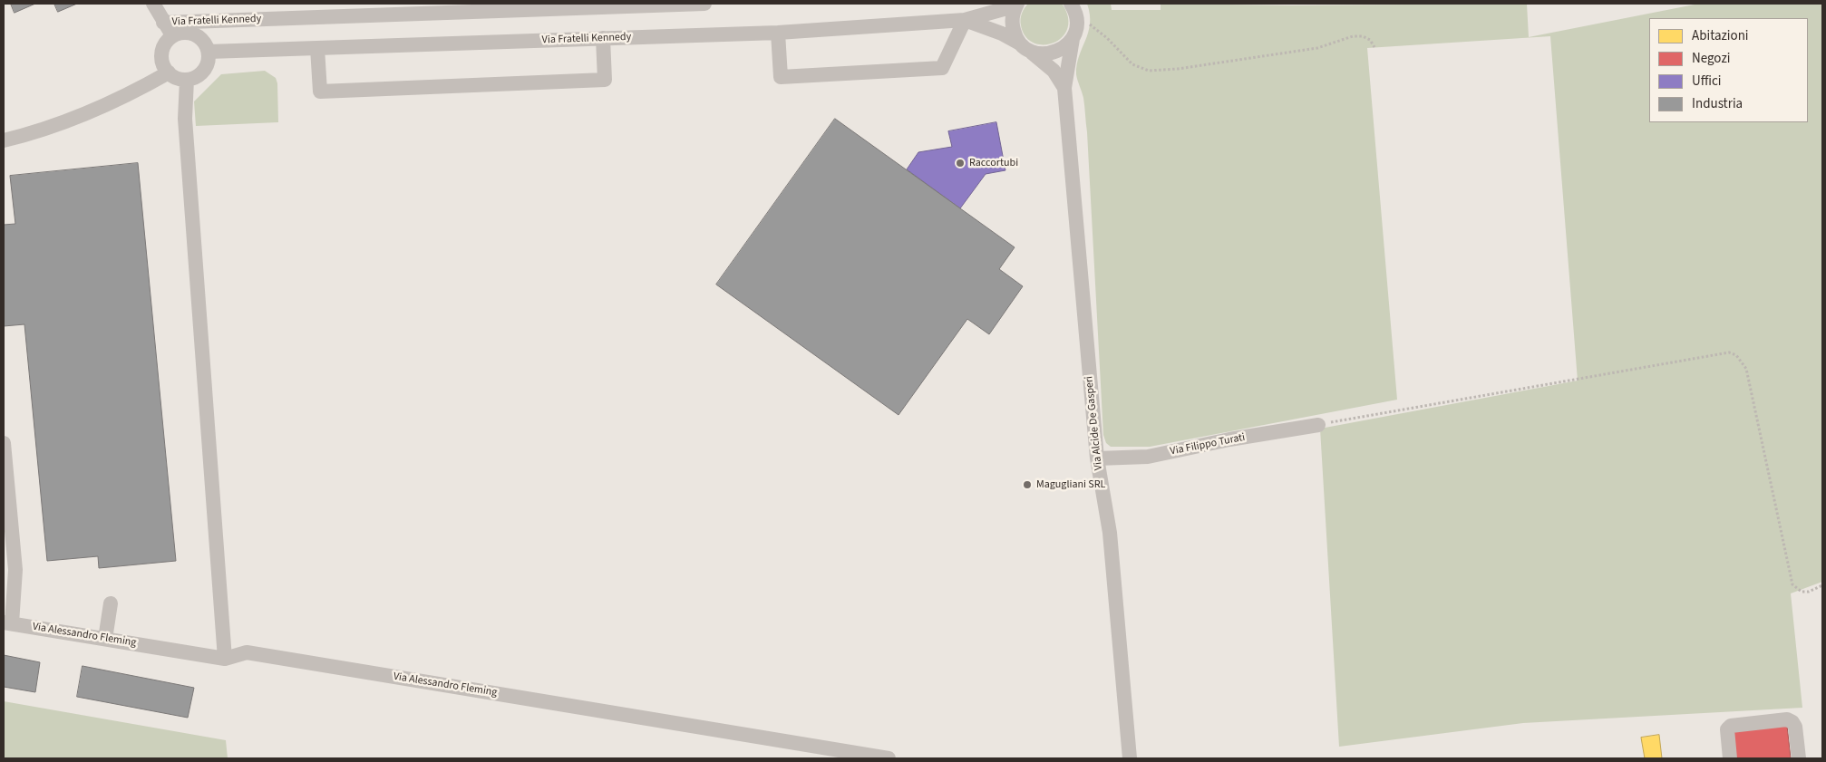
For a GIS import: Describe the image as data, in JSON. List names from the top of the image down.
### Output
{
  "streets": {
    "street": [
      "Via Fratelli Kennedy",
      "Via Alcide De Gasperi",
      "Via Filippo Turati",
      "Via Alessandro Fleming"
    ]
  },
  "crossings": [
    ["Via Fratelli Kennedy", "Via Alcide De Gasperi"],
    ["Via Alcide De Gasperi", "Via Filippo Turati"]
  ],
  "places": ["Raccortubi", "Magugliani SRL"],
  "legend": [
    "Abitazioni",
    "Negozi",
    "Uffici",
    "Industria"
  ]
}
